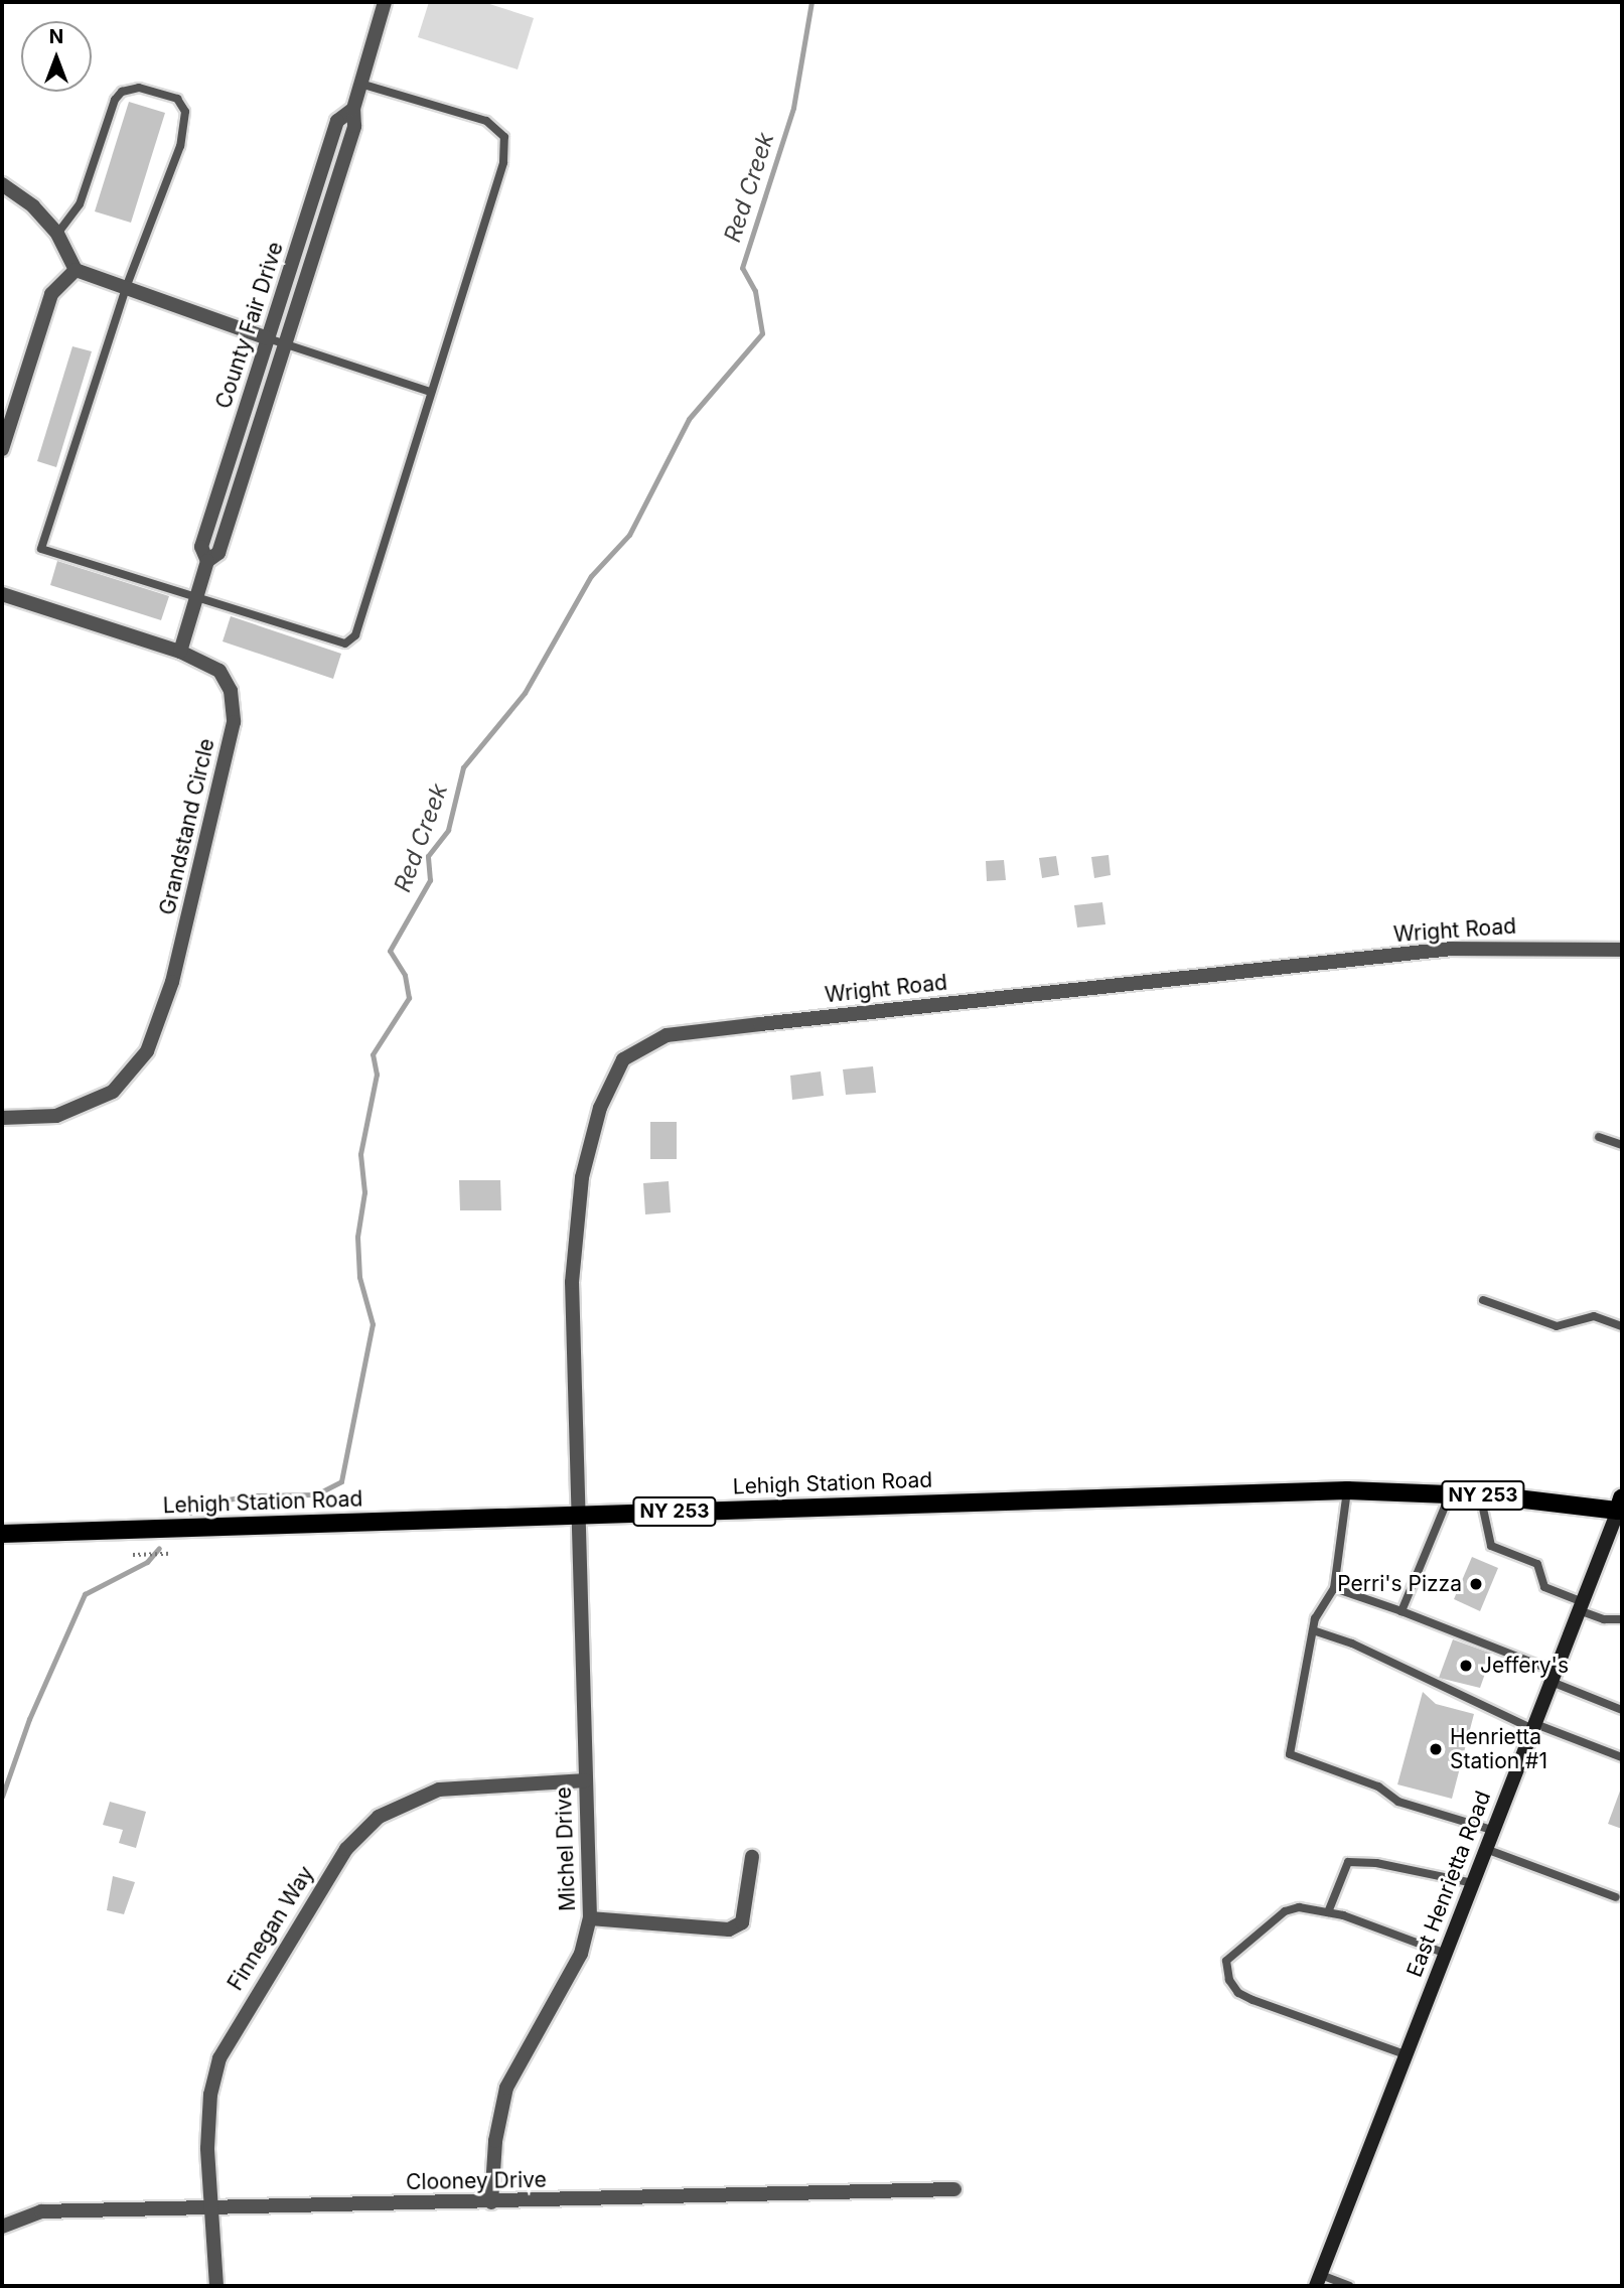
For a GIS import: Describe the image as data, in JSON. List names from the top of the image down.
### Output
{
  "streets": {
    "main road": ["Lehigh Station Road", "NY 253", "East Henrietta Road"],
    "street": [
      "County Fair Drive",
      "Grandstand Circle",
      "Wright Road",
      "Michel Drive",
      "Finnegan Way",
      "Clooney Drive"
    ]
  },
  "crossings": [
    ["County Fair Drive", "Grandstand Circle"],
    ["Wright Road", "Lehigh Station Road"],
    ["Wright Road", "Michel Drive"],
    ["Lehigh Station Road", "Michel Drive"],
    ["Lehigh Station Road", "East Henrietta Road"],
    ["Michel Drive", "Finnegan Way"],
    ["Michel Drive", "Clooney Drive"],
    ["Finnegan Way", "Clooney Drive"]
  ],
  "water": ["Red Creek"],
  "places": ["Perri's Pizza", "Jeffery's", "Henrietta Station #1"],
  "north": "top"
}
